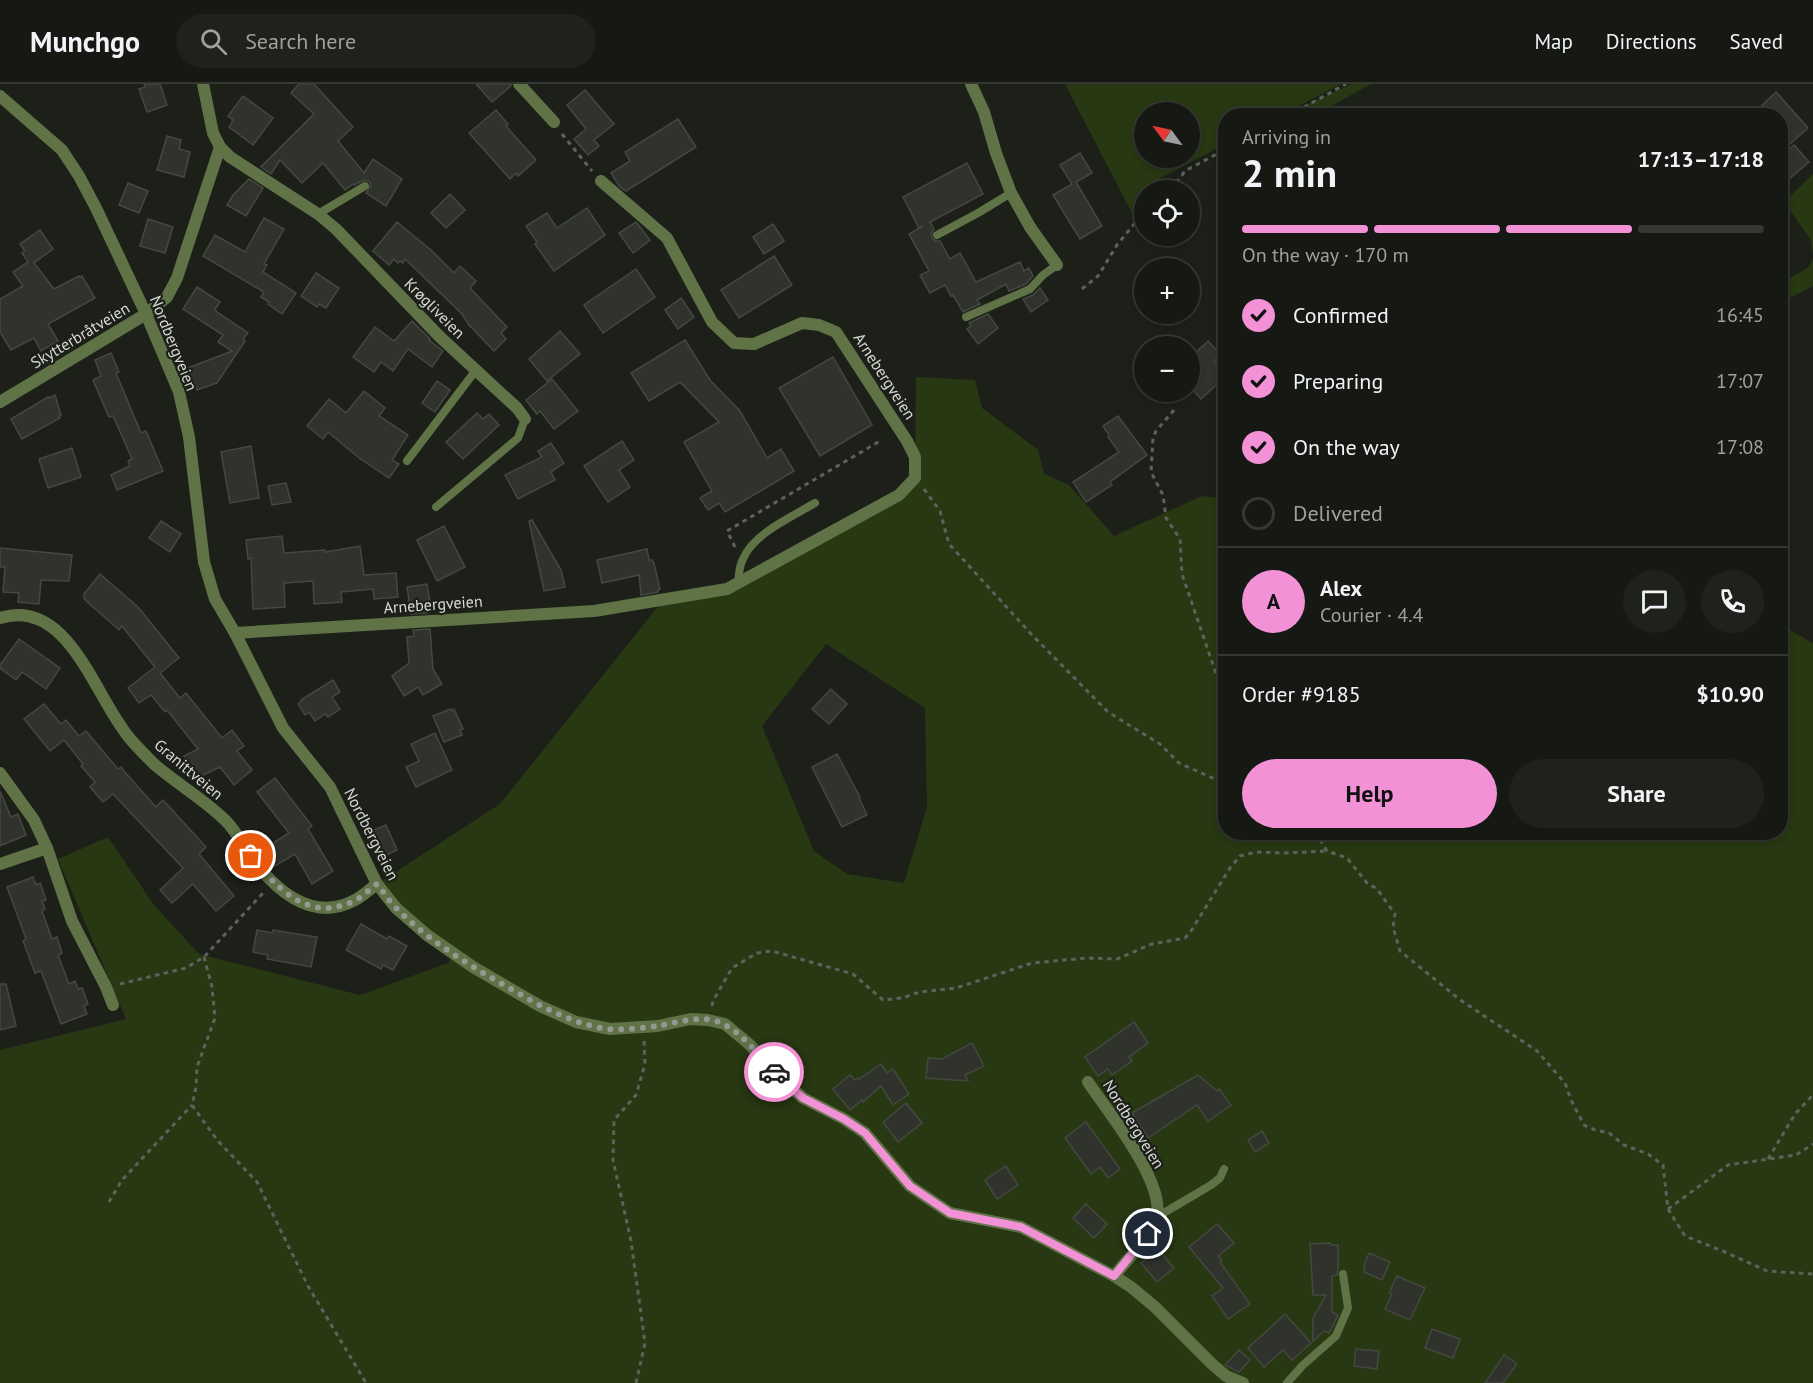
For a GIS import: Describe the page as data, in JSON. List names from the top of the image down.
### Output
{
  "streets": {
    "street": [
      "Krøgliveien",
      "Skytterbråtveien",
      "Nordbergveien",
      "Arnebergveien",
      "Granittveien"
    ]
  },
  "crossings": [
    ["Skytterbråtveien", "Nordbergveien"],
    ["Nordbergveien", "Arnebergveien"],
    ["Nordbergveien", "Granittveien"]
  ],
  "north": "top left",
  "page": {
    "header": "Munchgo",
    "search": "Search here",
    "nav": ["Map", "Directions", "Saved"],
    "map_buttons": ["+", "−"],
    "heading": ["2 min", "Arriving in", "17:13–17:18"],
    "panel": [
      "Alex",
      "Courier · 4.4",
      "Order #9185",
      "$10.90"
    ],
    "bar": "On the way · 170 m",
    "list": [
      ["Confirmed", "16:45"],
      ["Preparing", "17:07"],
      ["On the way", "17:08"],
      "Delivered"
    ],
    "round": "A",
    "buttons": ["Help", "Share"]
  }
}
